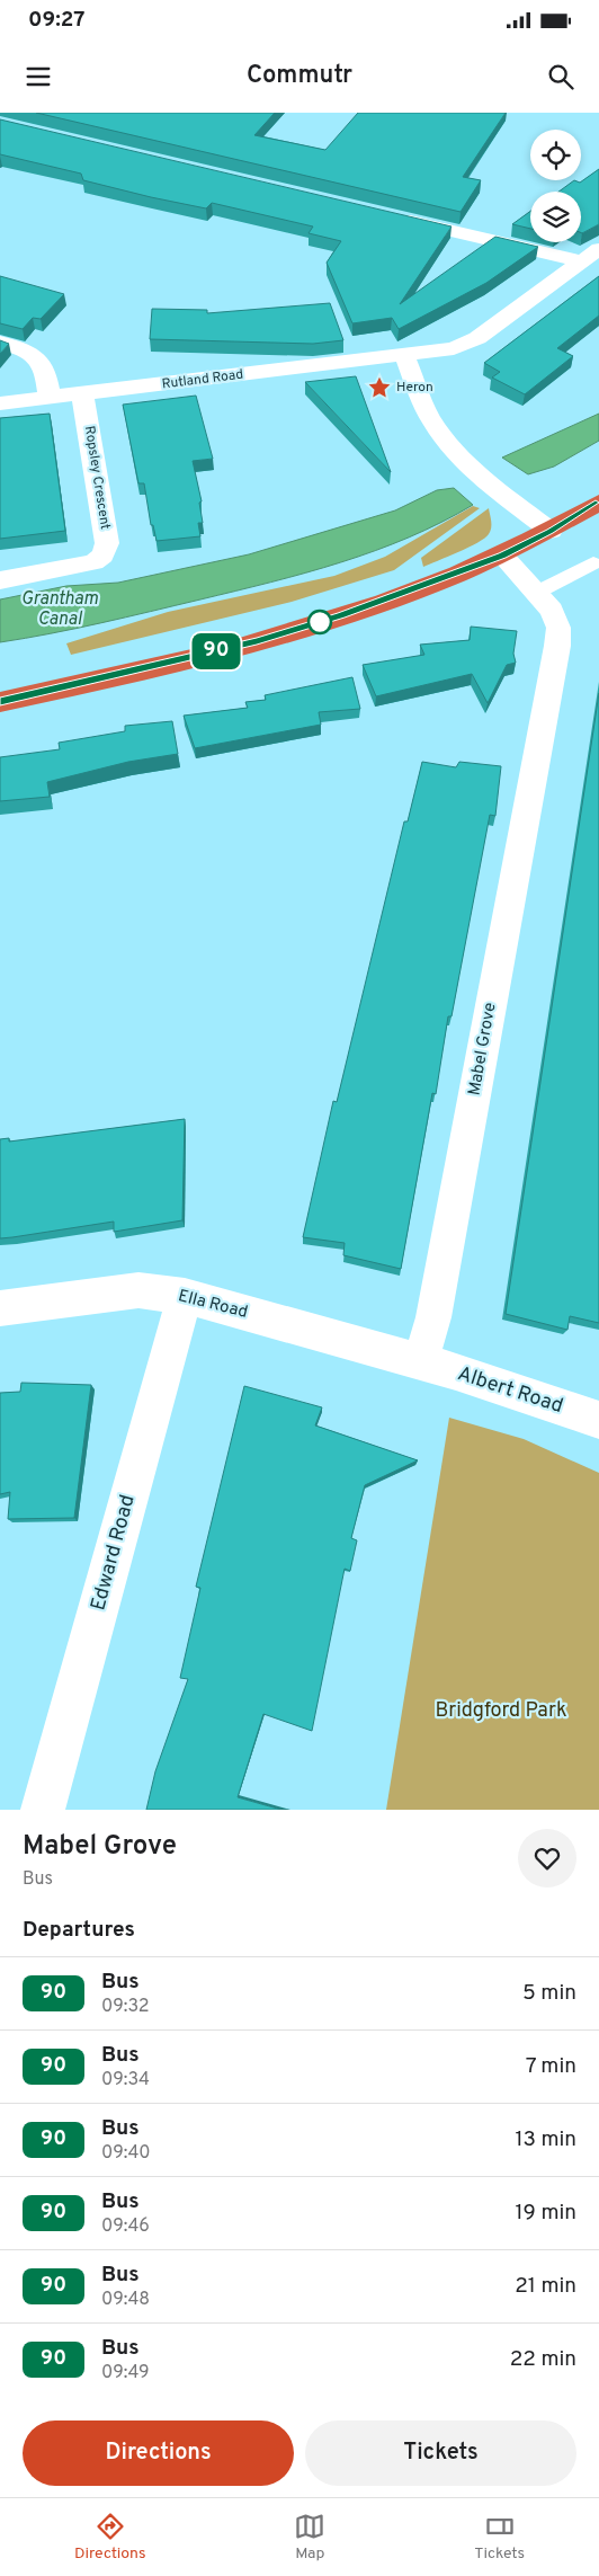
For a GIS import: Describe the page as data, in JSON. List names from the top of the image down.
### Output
{
  "streets": {
    "street": [
      "Rutland Road",
      "Ropsley Crescent",
      "Mabel Grove",
      "Ella Road",
      "Albert Road",
      "Edward Road"
    ]
  },
  "crossings": [
    ["Rutland Road", "Ropsley Crescent"],
    ["Mabel Grove", "Ella Road"],
    ["Mabel Grove", "Albert Road"],
    ["Ella Road", "Albert Road"],
    ["Ella Road", "Edward Road"]
  ],
  "water": ["Grantham Canal"],
  "parks": ["Bridgford Park"],
  "places": {
    "place": ["Heron"]
  },
  "lines": ["bus line 90"],
  "page": {
    "status": "09:27",
    "header": "Commutr",
    "on_map": "90",
    "heading": [
      ["Mabel Grove", "Bus"],
      "Departures"
    ],
    "list": [
      {
        "mark": "90",
        "name": "Bus",
        "note": "09:32",
        "value": "5 min"
      },
      {
        "mark": "90",
        "name": "Bus",
        "note": "09:34",
        "value": "7 min"
      },
      {
        "mark": "90",
        "name": "Bus",
        "note": "09:40",
        "value": "13 min"
      },
      {
        "mark": "90",
        "name": "Bus",
        "note": "09:46",
        "value": "19 min"
      },
      {
        "mark": "90",
        "name": "Bus",
        "note": "09:48",
        "value": "21 min"
      },
      {
        "mark": "90",
        "name": "Bus",
        "note": "09:49",
        "value": "22 min"
      }
    ],
    "buttons": ["Directions", "Tickets"],
    "tabs": ["Directions", "Map", "Tickets"]
  }
}
